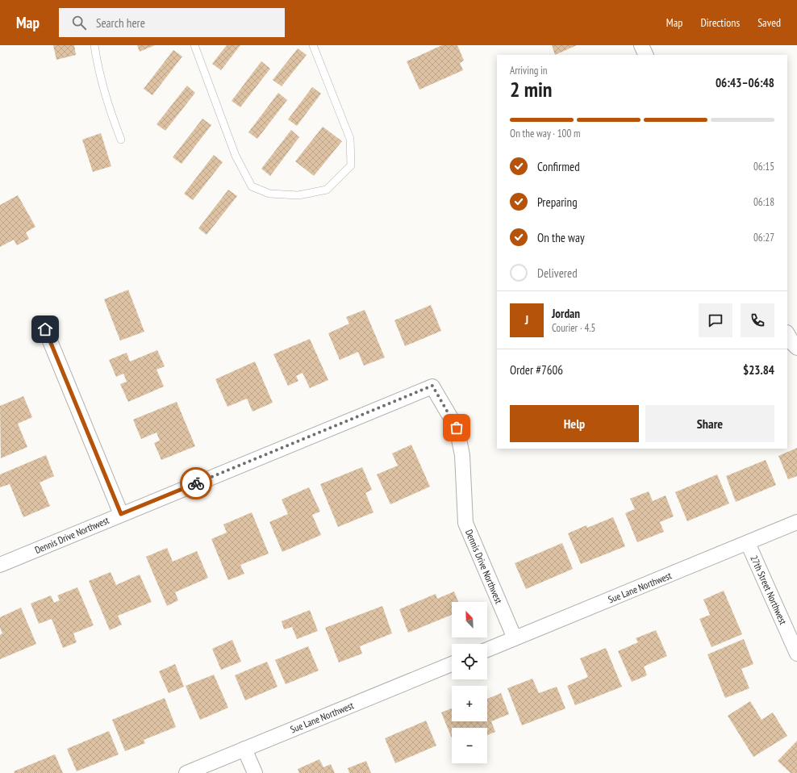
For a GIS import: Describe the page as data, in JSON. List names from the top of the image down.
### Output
{
  "streets": {
    "street": ["Dennis Drive Northwest", "Sue Lane Northwest", "27th Street Northwest"]
  },
  "crossings": [
    ["Dennis Drive Northwest", "Sue Lane Northwest"],
    ["Sue Lane Northwest", "27th Street Northwest"]
  ],
  "north": "top left",
  "page": {
    "header": "Map",
    "search": "Search here",
    "nav": ["Map", "Directions", "Saved"],
    "heading": ["2 min", "Arriving in", "06:43–06:48"],
    "panel": [
      "Jordan",
      "Courier · 4.5",
      "Order #7606",
      "$23.84"
    ],
    "bar": "On the way · 100 m",
    "list": [
      ["Confirmed", "06:15"],
      ["Preparing", "06:18"],
      ["On the way", "06:27"],
      "Delivered"
    ],
    "round": "J",
    "buttons": ["Help", "Share"],
    "map_buttons": ["+", "−"]
  }
}
